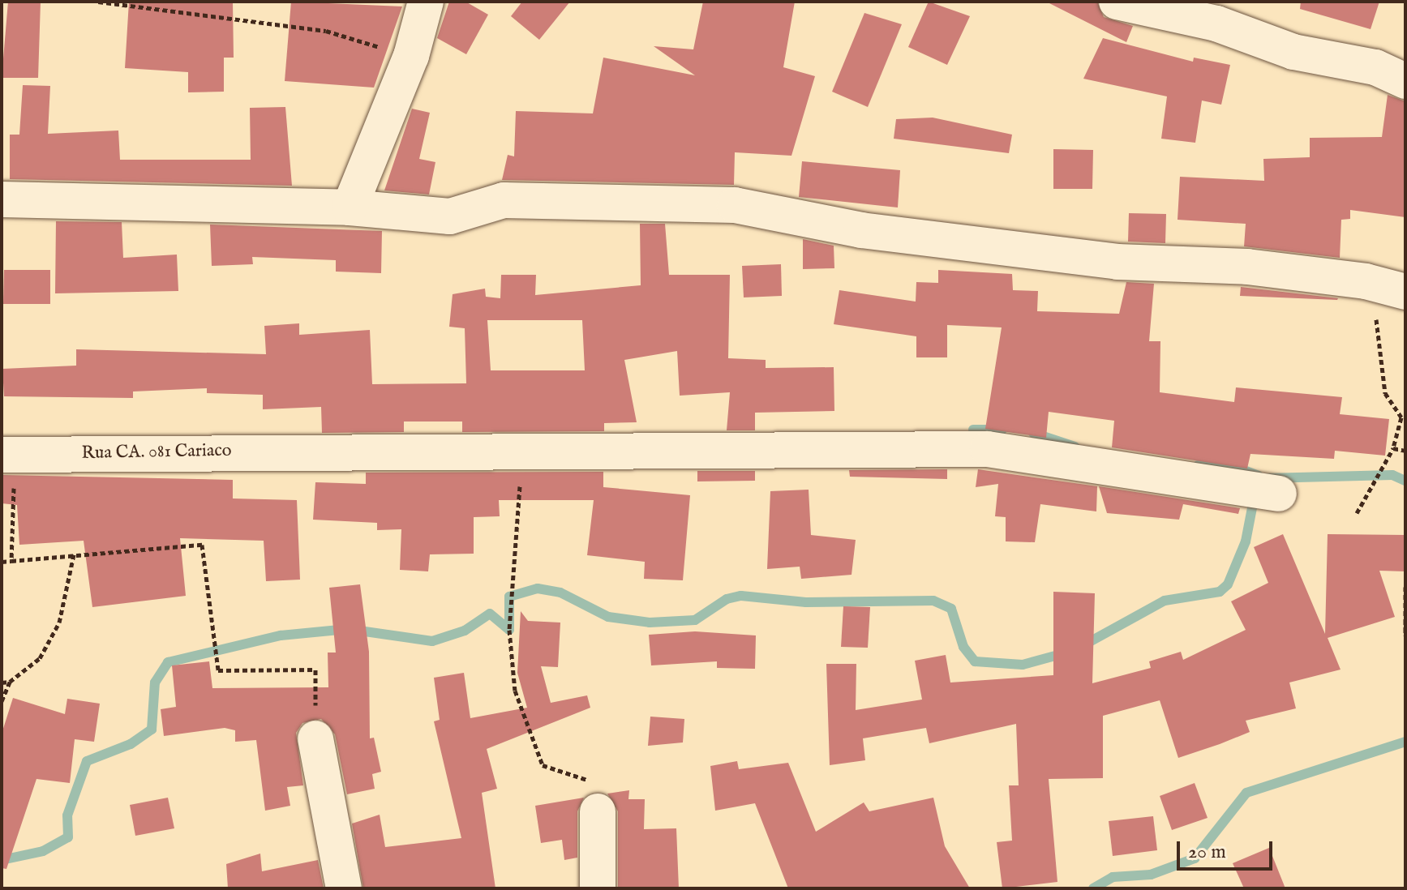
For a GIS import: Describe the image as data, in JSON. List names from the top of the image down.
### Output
{
  "streets": {
    "street": ["Rua CA. 081 Cariaco"]
  },
  "scale_bar": "20 m"
}
